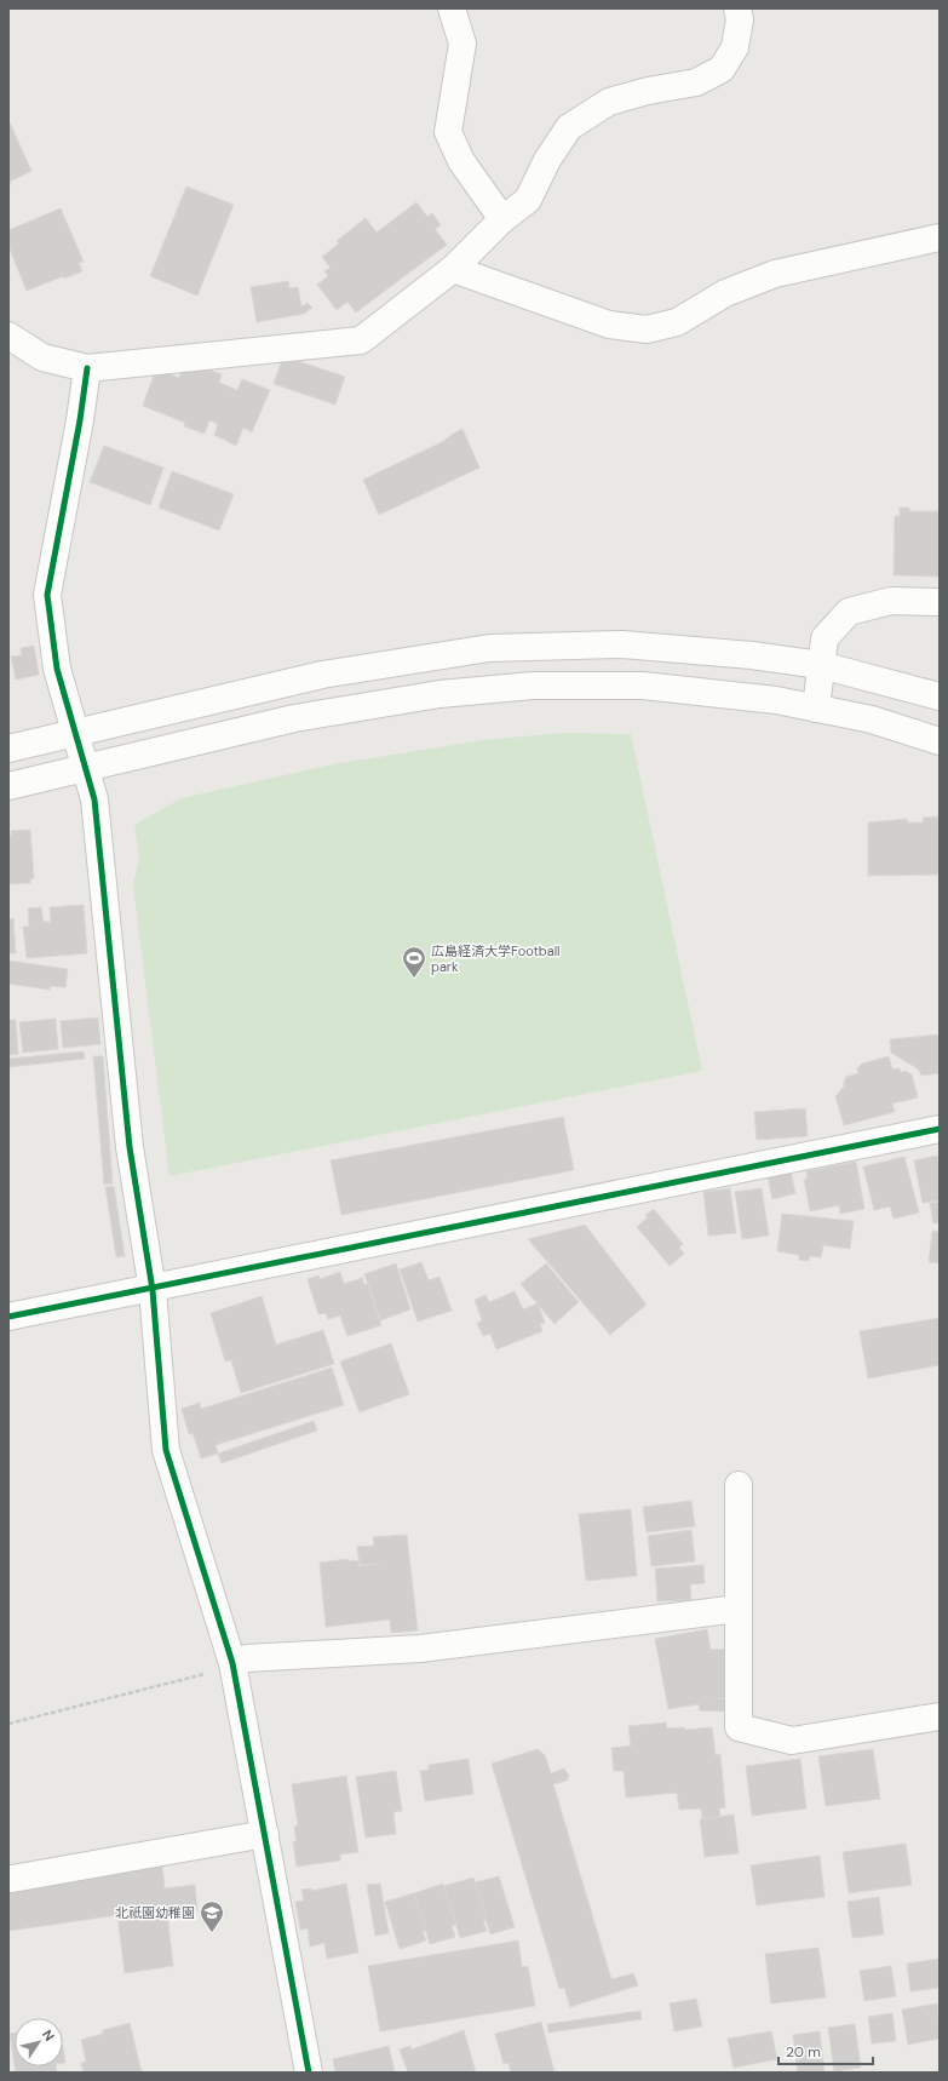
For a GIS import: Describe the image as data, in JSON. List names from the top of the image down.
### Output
{
  "places": {
    "sports": ["広島経済大学Football park"],
    "school or university": ["北祇園幼稚園"]
  },
  "scale_bar": "20 m",
  "north": "top right"
}
